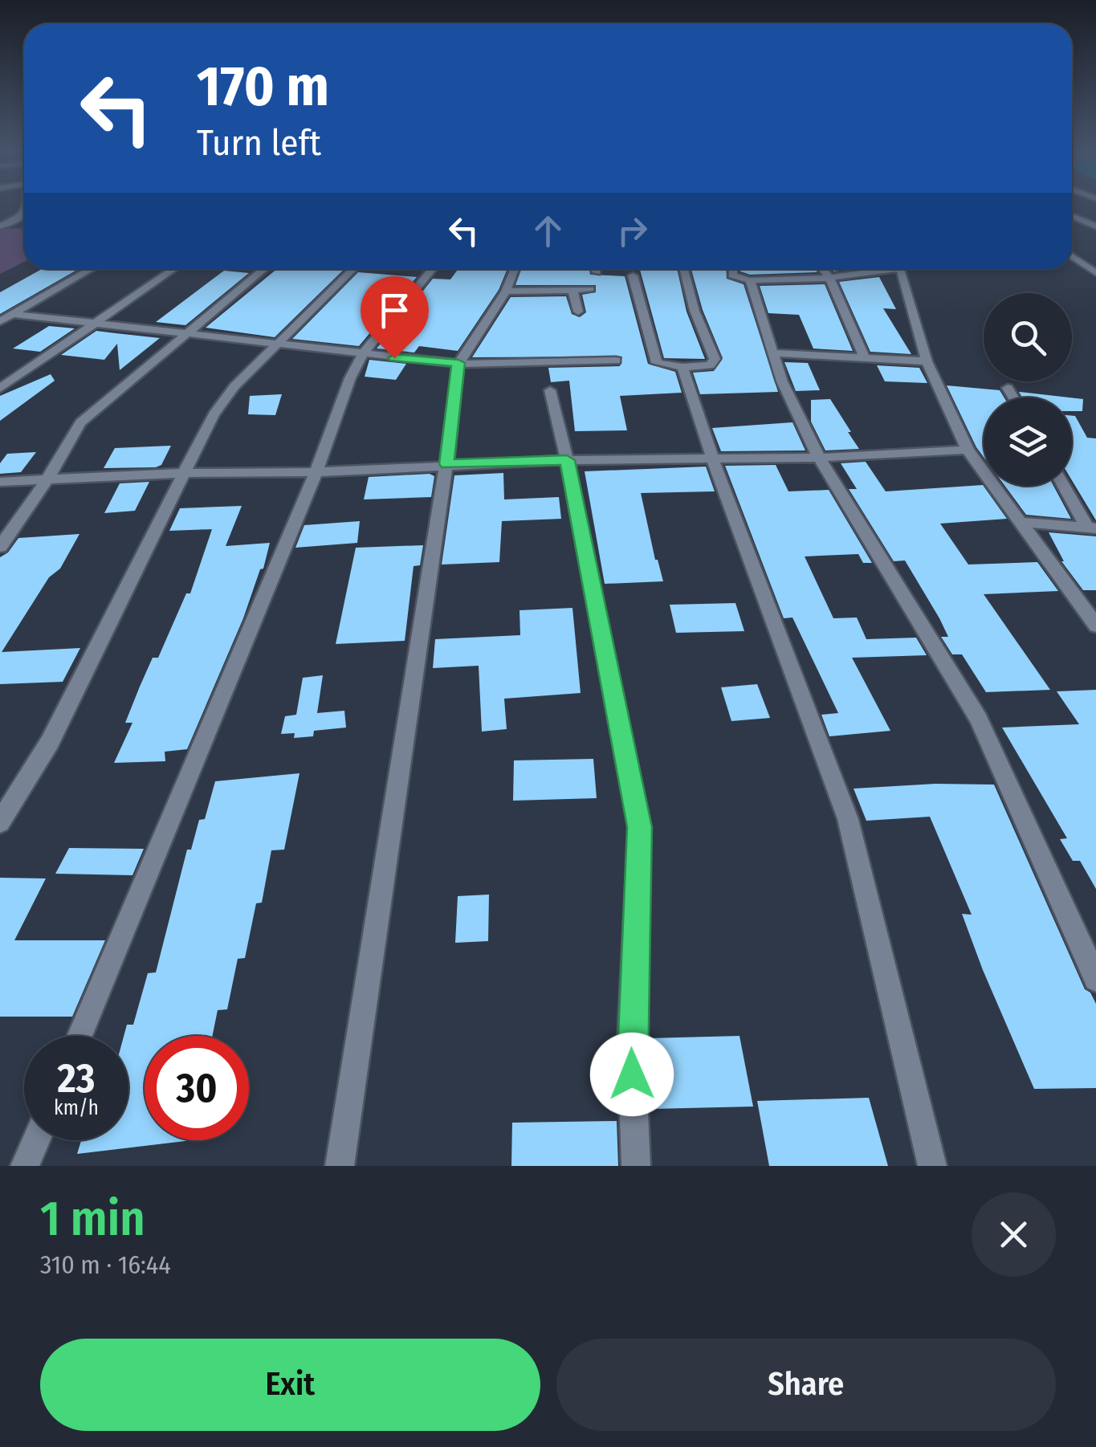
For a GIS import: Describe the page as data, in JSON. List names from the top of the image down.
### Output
{
  "page": {
    "turn": ["170 m", "Turn left"],
    "speed": "23 km/h",
    "limit": "30",
    "heading": ["1 min", "310 m · 16:44"],
    "buttons": ["Exit", "Share"]
  }
}
